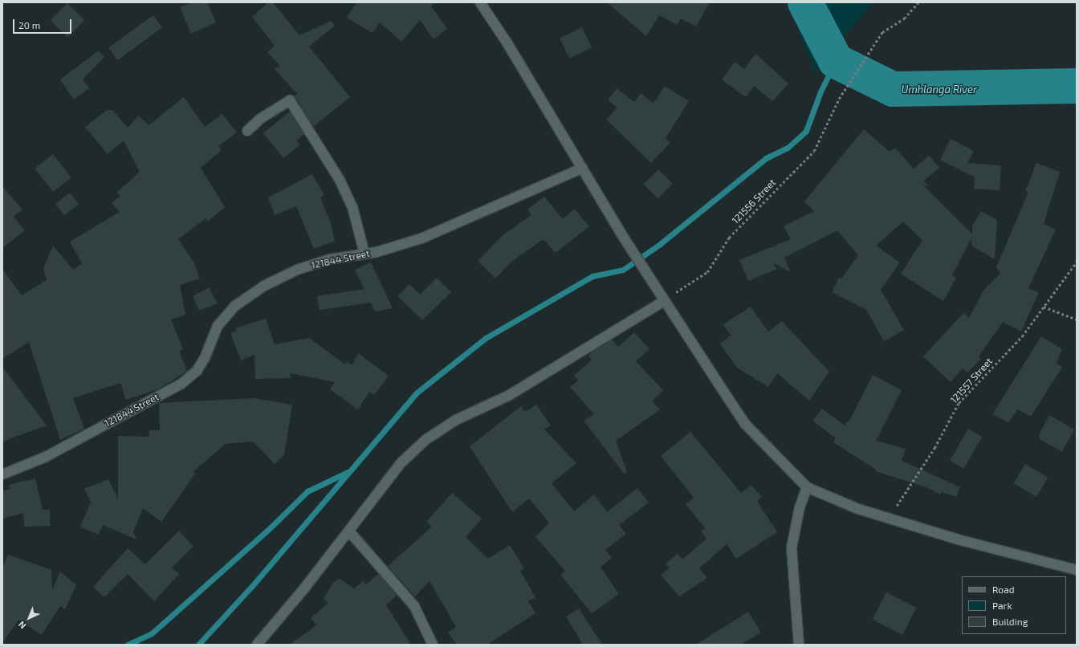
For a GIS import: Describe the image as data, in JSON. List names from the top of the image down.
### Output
{
  "streets": {
    "street": ["121844 Street"],
    "path": ["121556 Street", "121557 Street"]
  },
  "water": ["Umhlanga River"],
  "legend": ["Road", "Park", "Building"],
  "scale_bar": "20 m",
  "north": "bottom left"
}
